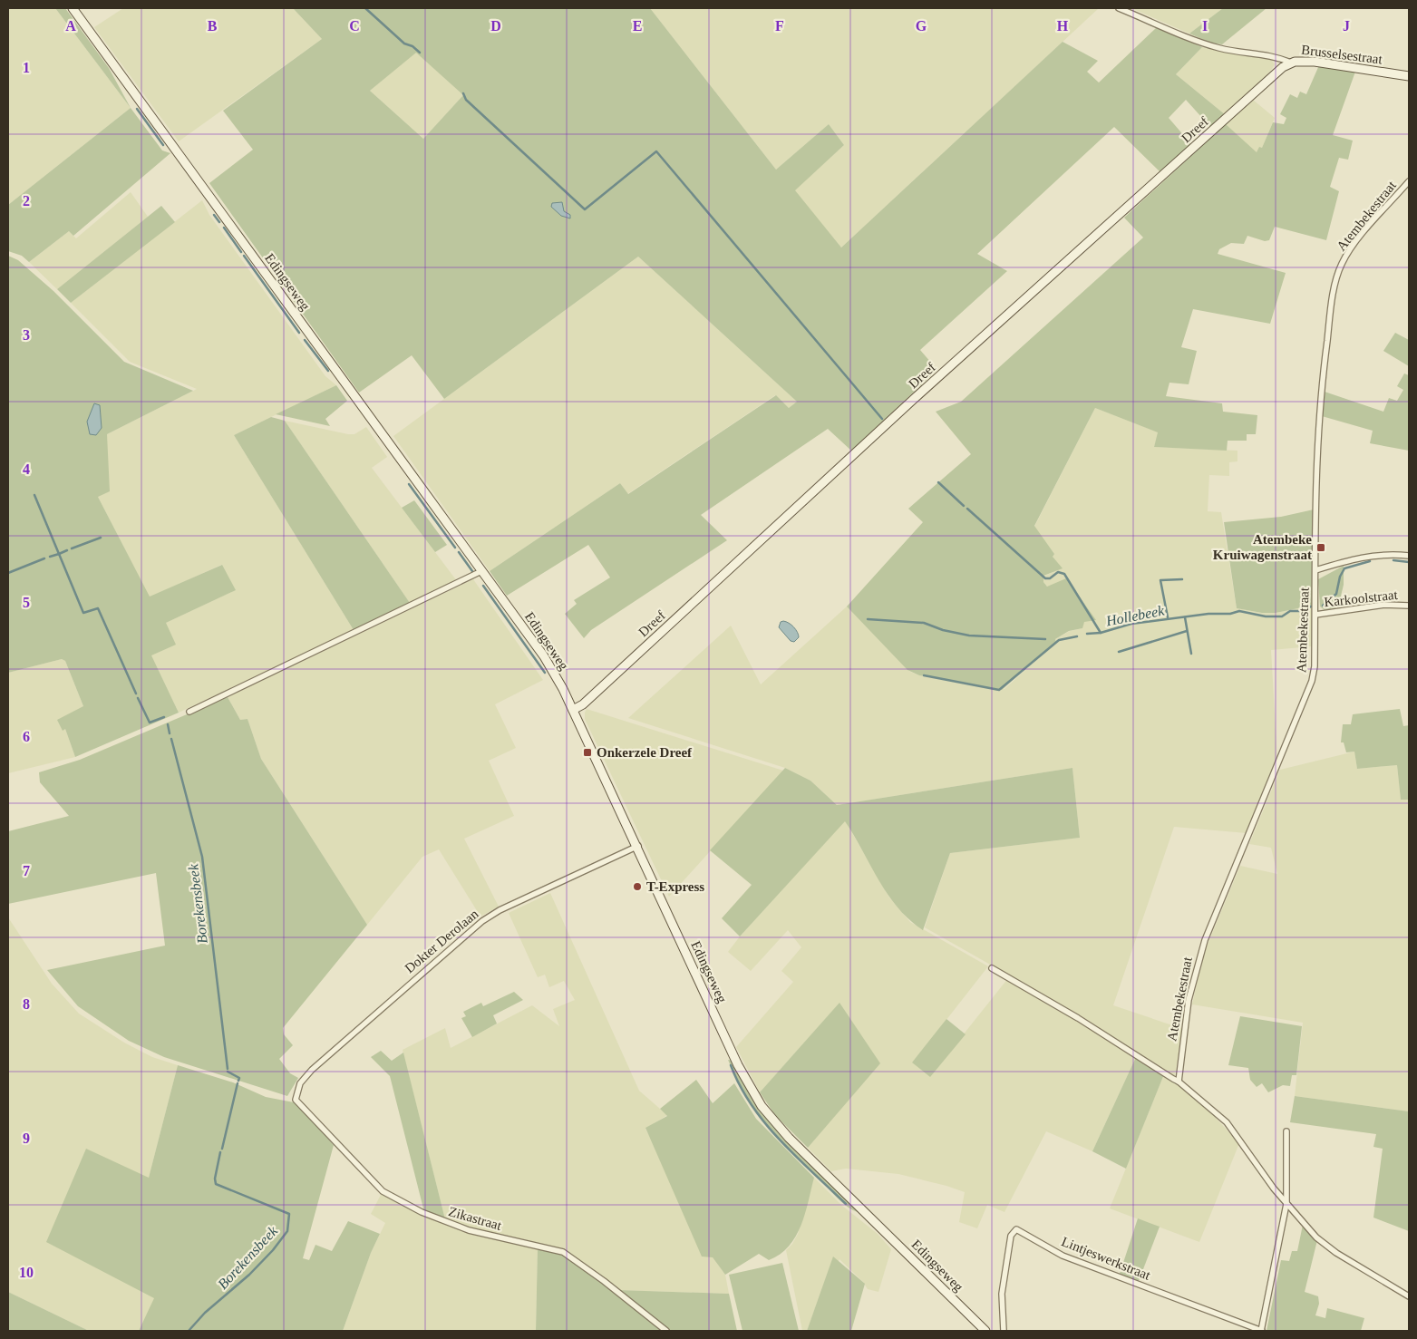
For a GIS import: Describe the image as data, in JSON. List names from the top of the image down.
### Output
{
  "streets": {
    "main road": ["Brusselsestraat", "Dreef", "Edingseweg"],
    "street": [
      "Atembekestraat",
      "Karkoolstraat",
      "Dokter Derolaan",
      "Zikastraat",
      "Lintjeswerkstraat"
    ]
  },
  "crossings": [
    ["Brusselsestraat", "Dreef"],
    ["Dreef", "Edingseweg"],
    ["Atembekestraat", "Karkoolstraat"],
    ["Edingseweg", "Dokter Derolaan"],
    ["Dokter Derolaan", "Zikastraat"]
  ],
  "water": ["Hollebeek", "Borekensbeek"],
  "places": {
    "transit": ["Atembeke Kruiwagenstraat", "Onkerzele Dreef"],
    "other": ["T-Express"]
  },
  "grid": {
    "columns": [
      "A",
      "B",
      "C",
      "D",
      "E",
      "F",
      "G",
      "H",
      "I",
      "J"
    ],
    "rows": [
      "1",
      "2",
      "3",
      "4",
      "5",
      "6",
      "7",
      "8",
      "9",
      "10"
    ]
  }
}
